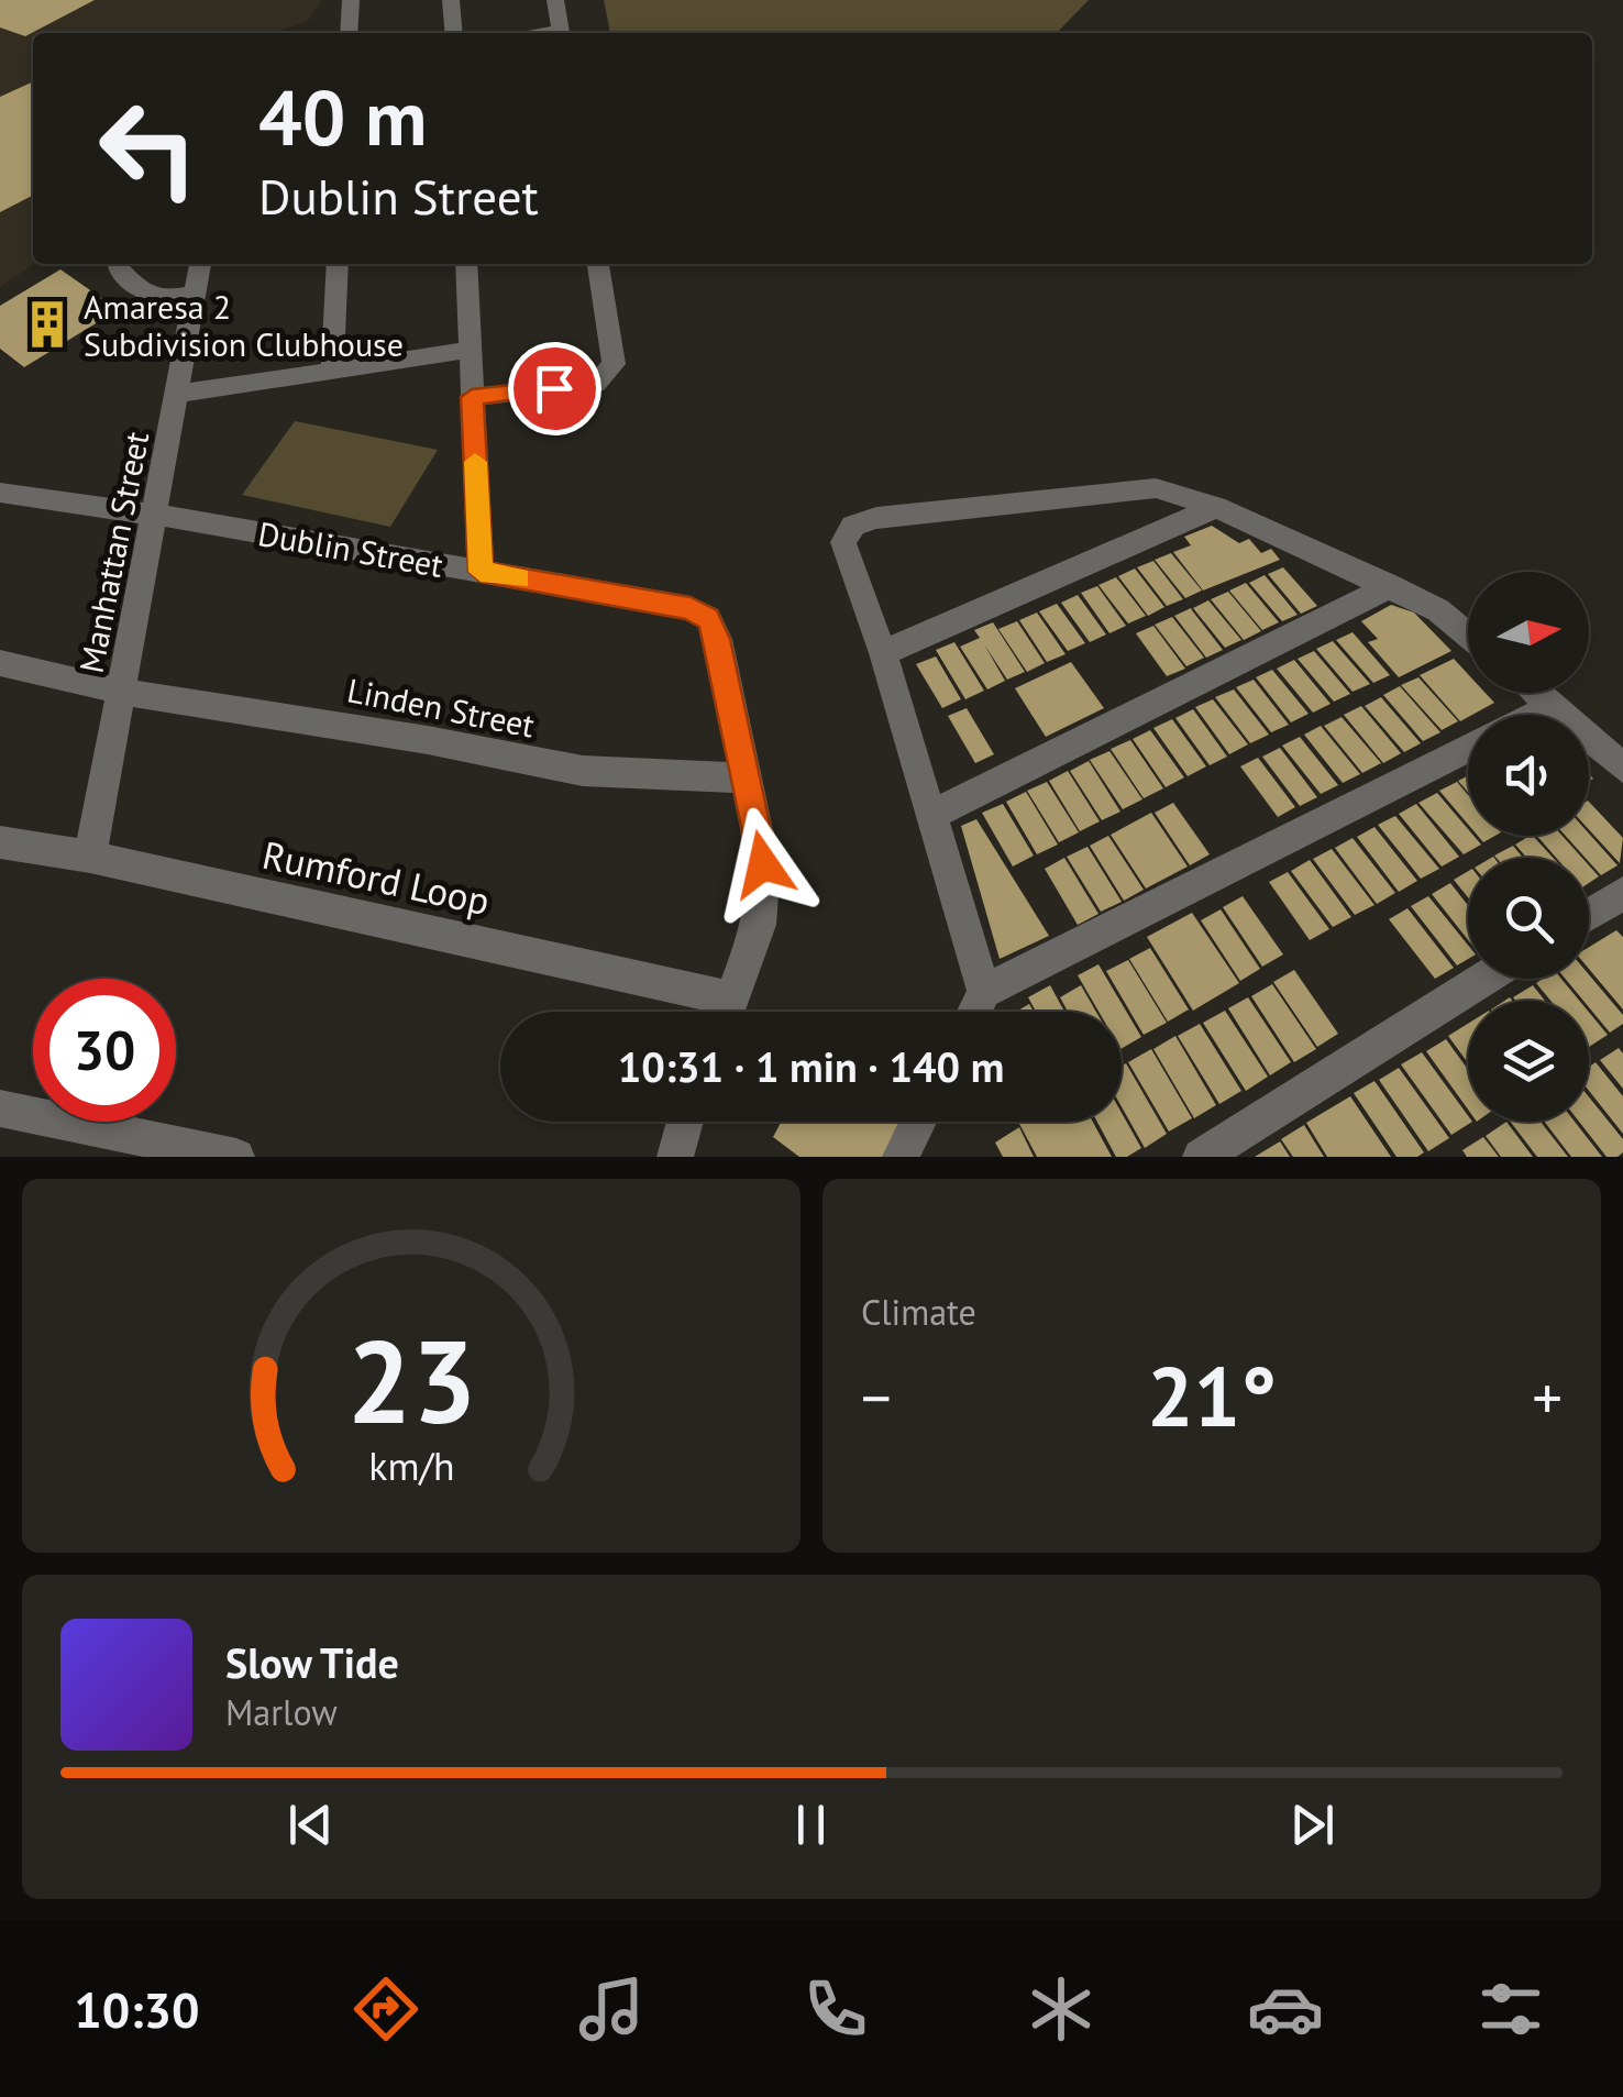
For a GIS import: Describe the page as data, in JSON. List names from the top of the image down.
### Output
{
  "streets": {
    "street": [
      "Dublin Street",
      "Manhattan Street",
      "Linden Street",
      "Rumford Loop"
    ]
  },
  "crossings": [
    ["Dublin Street", "Manhattan Street"],
    ["Dublin Street", "Linden Street"],
    ["Dublin Street", "Rumford Loop"],
    ["Manhattan Street", "Linden Street"],
    ["Manhattan Street", "Rumford Loop"]
  ],
  "places": {
    "building": ["Amaresa 2 Subdivision Clubhouse"]
  },
  "north": "right",
  "page": {
    "turn": ["40 m", "Dublin Street"],
    "limit": "30",
    "trip": "10:31 · 1 min · 140 m",
    "tile": "Climate",
    "heat": ["−", "21°", "+"],
    "song": ["Slow Tide", "Marlow"],
    "tabs": "10:30",
    "gauge": ["23", "km/h"]
  }
}
